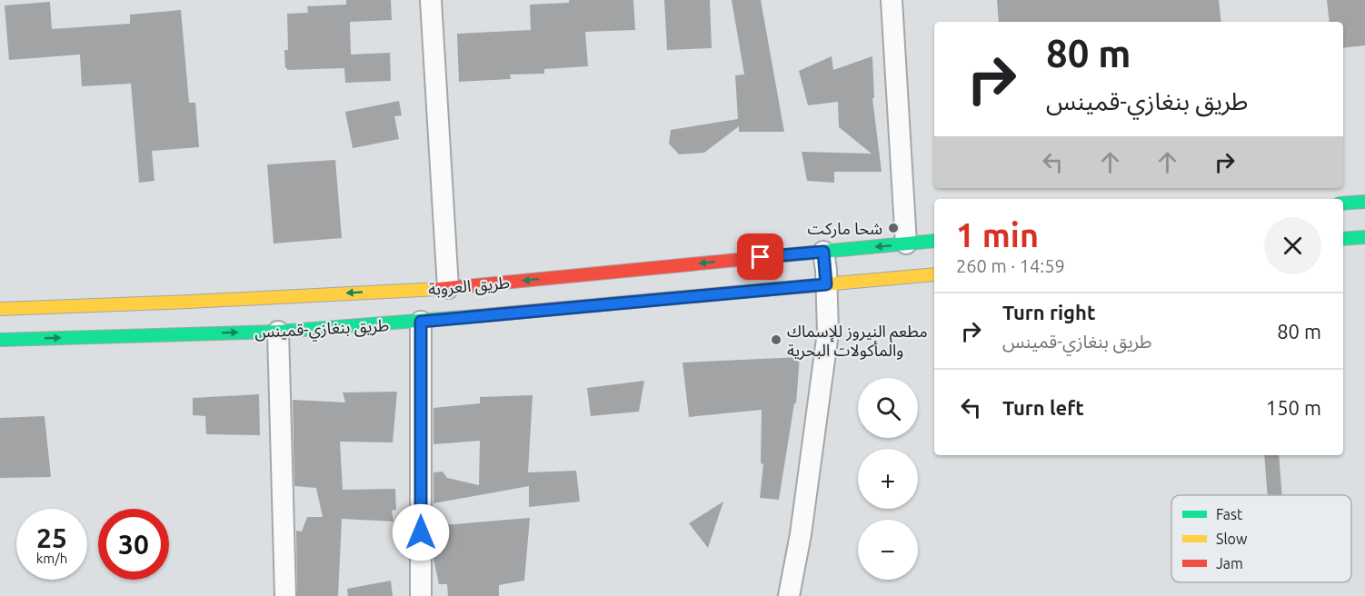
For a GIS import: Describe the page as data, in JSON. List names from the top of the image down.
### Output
{
  "streets": {
    "main road": ["طريق العروبة", "طريق بنغازي-قمينس"]
  },
  "one_way": ["طريق العروبة"],
  "places": ["شحا ماركت", "مطعم النيروز للإسماك والمأكولات البحرية"],
  "legend": ["Fast", "Slow", "Jam"],
  "page": {
    "turn": ["80 m", "طريق بنغازي-قمينس"],
    "heading": ["1 min", "260 m · 14:59"],
    "list": [
      {
        "name": "Turn right",
        "note": "طريق بنغازي-قمينس",
        "value": "80 m"
      },
      {
        "name": "Turn left",
        "value": "150 m"
      }
    ],
    "map_buttons": ["+", "−"],
    "speed": "25 km/h",
    "limit": "30"
  }
}
